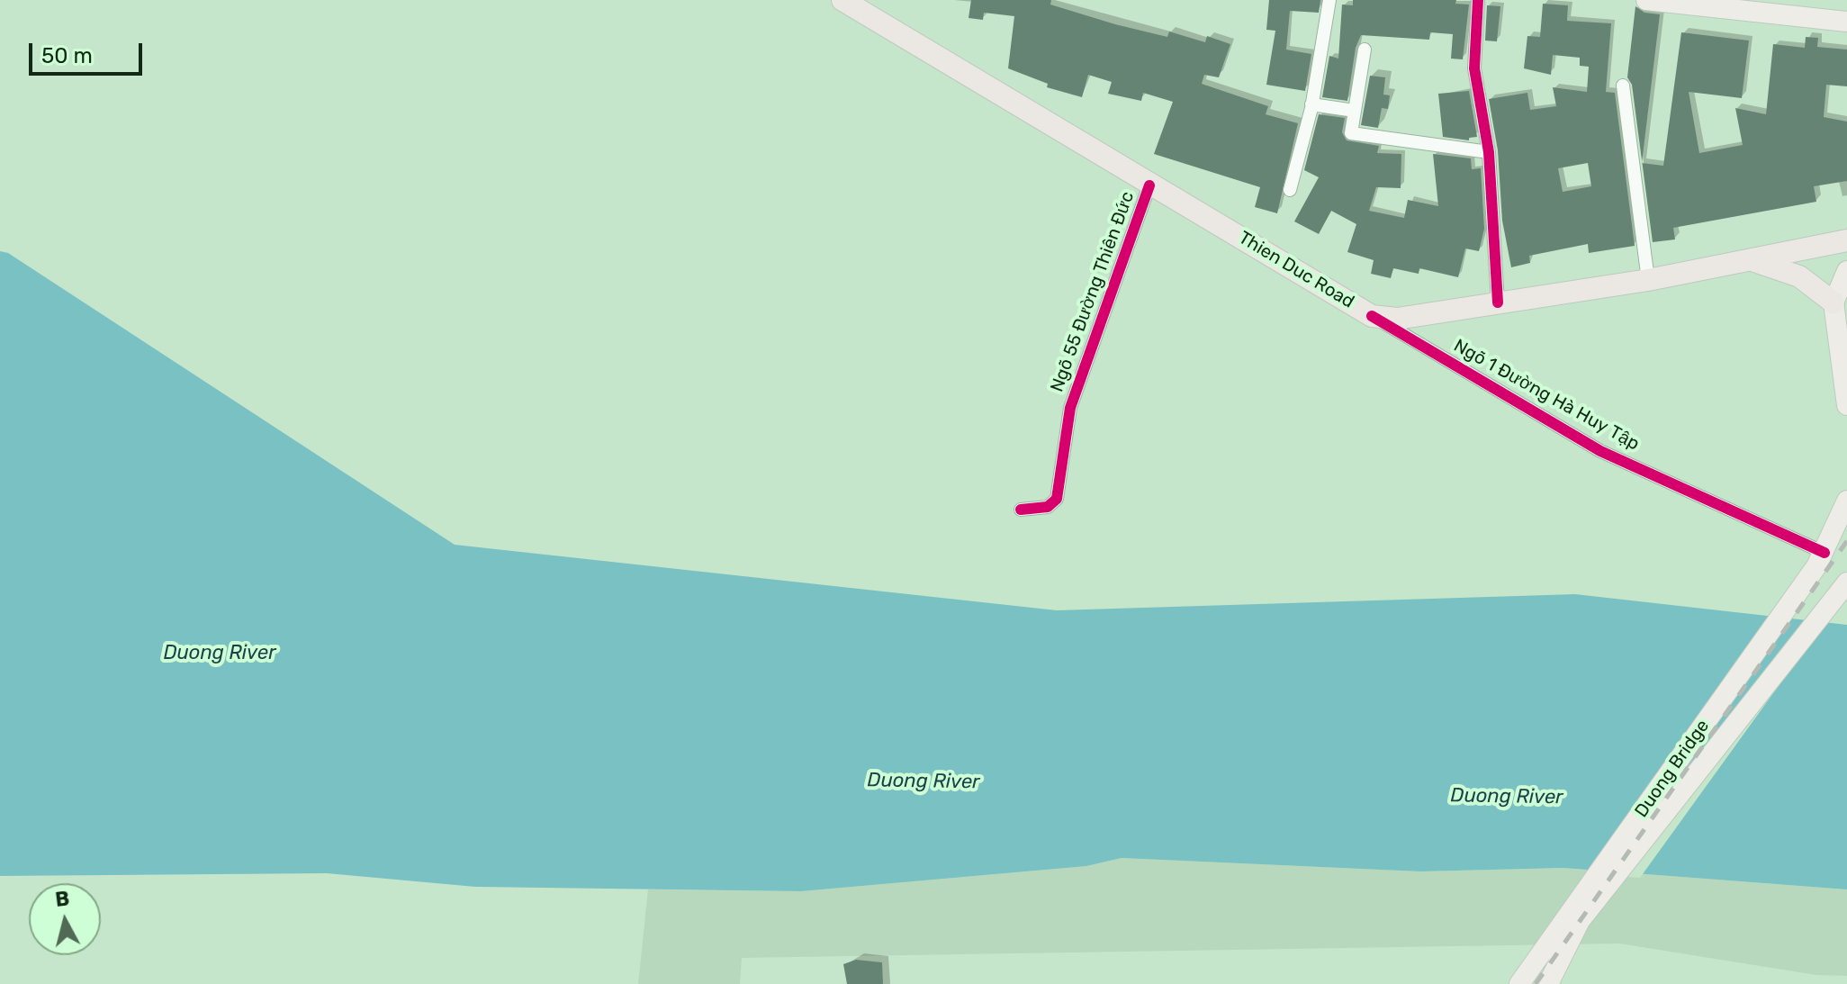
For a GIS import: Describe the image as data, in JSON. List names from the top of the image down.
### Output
{
  "streets": {
    "highway": ["Thien Duc Road"],
    "main road": ["Duong Bridge"],
    "street": ["Ngõ 55 Đường Thiên Đức", "Ngõ 1 Đường Hà Huy Tập"]
  },
  "crossings": [
    ["Thien Duc Road", "Ngõ 55 Đường Thiên Đức"],
    ["Thien Duc Road", "Ngõ 1 Đường Hà Huy Tập"],
    ["Ngõ 1 Đường Hà Huy Tập", "Duong Bridge"]
  ],
  "water": ["Duong River"],
  "scale_bar": "50 m",
  "north": "top"
}
